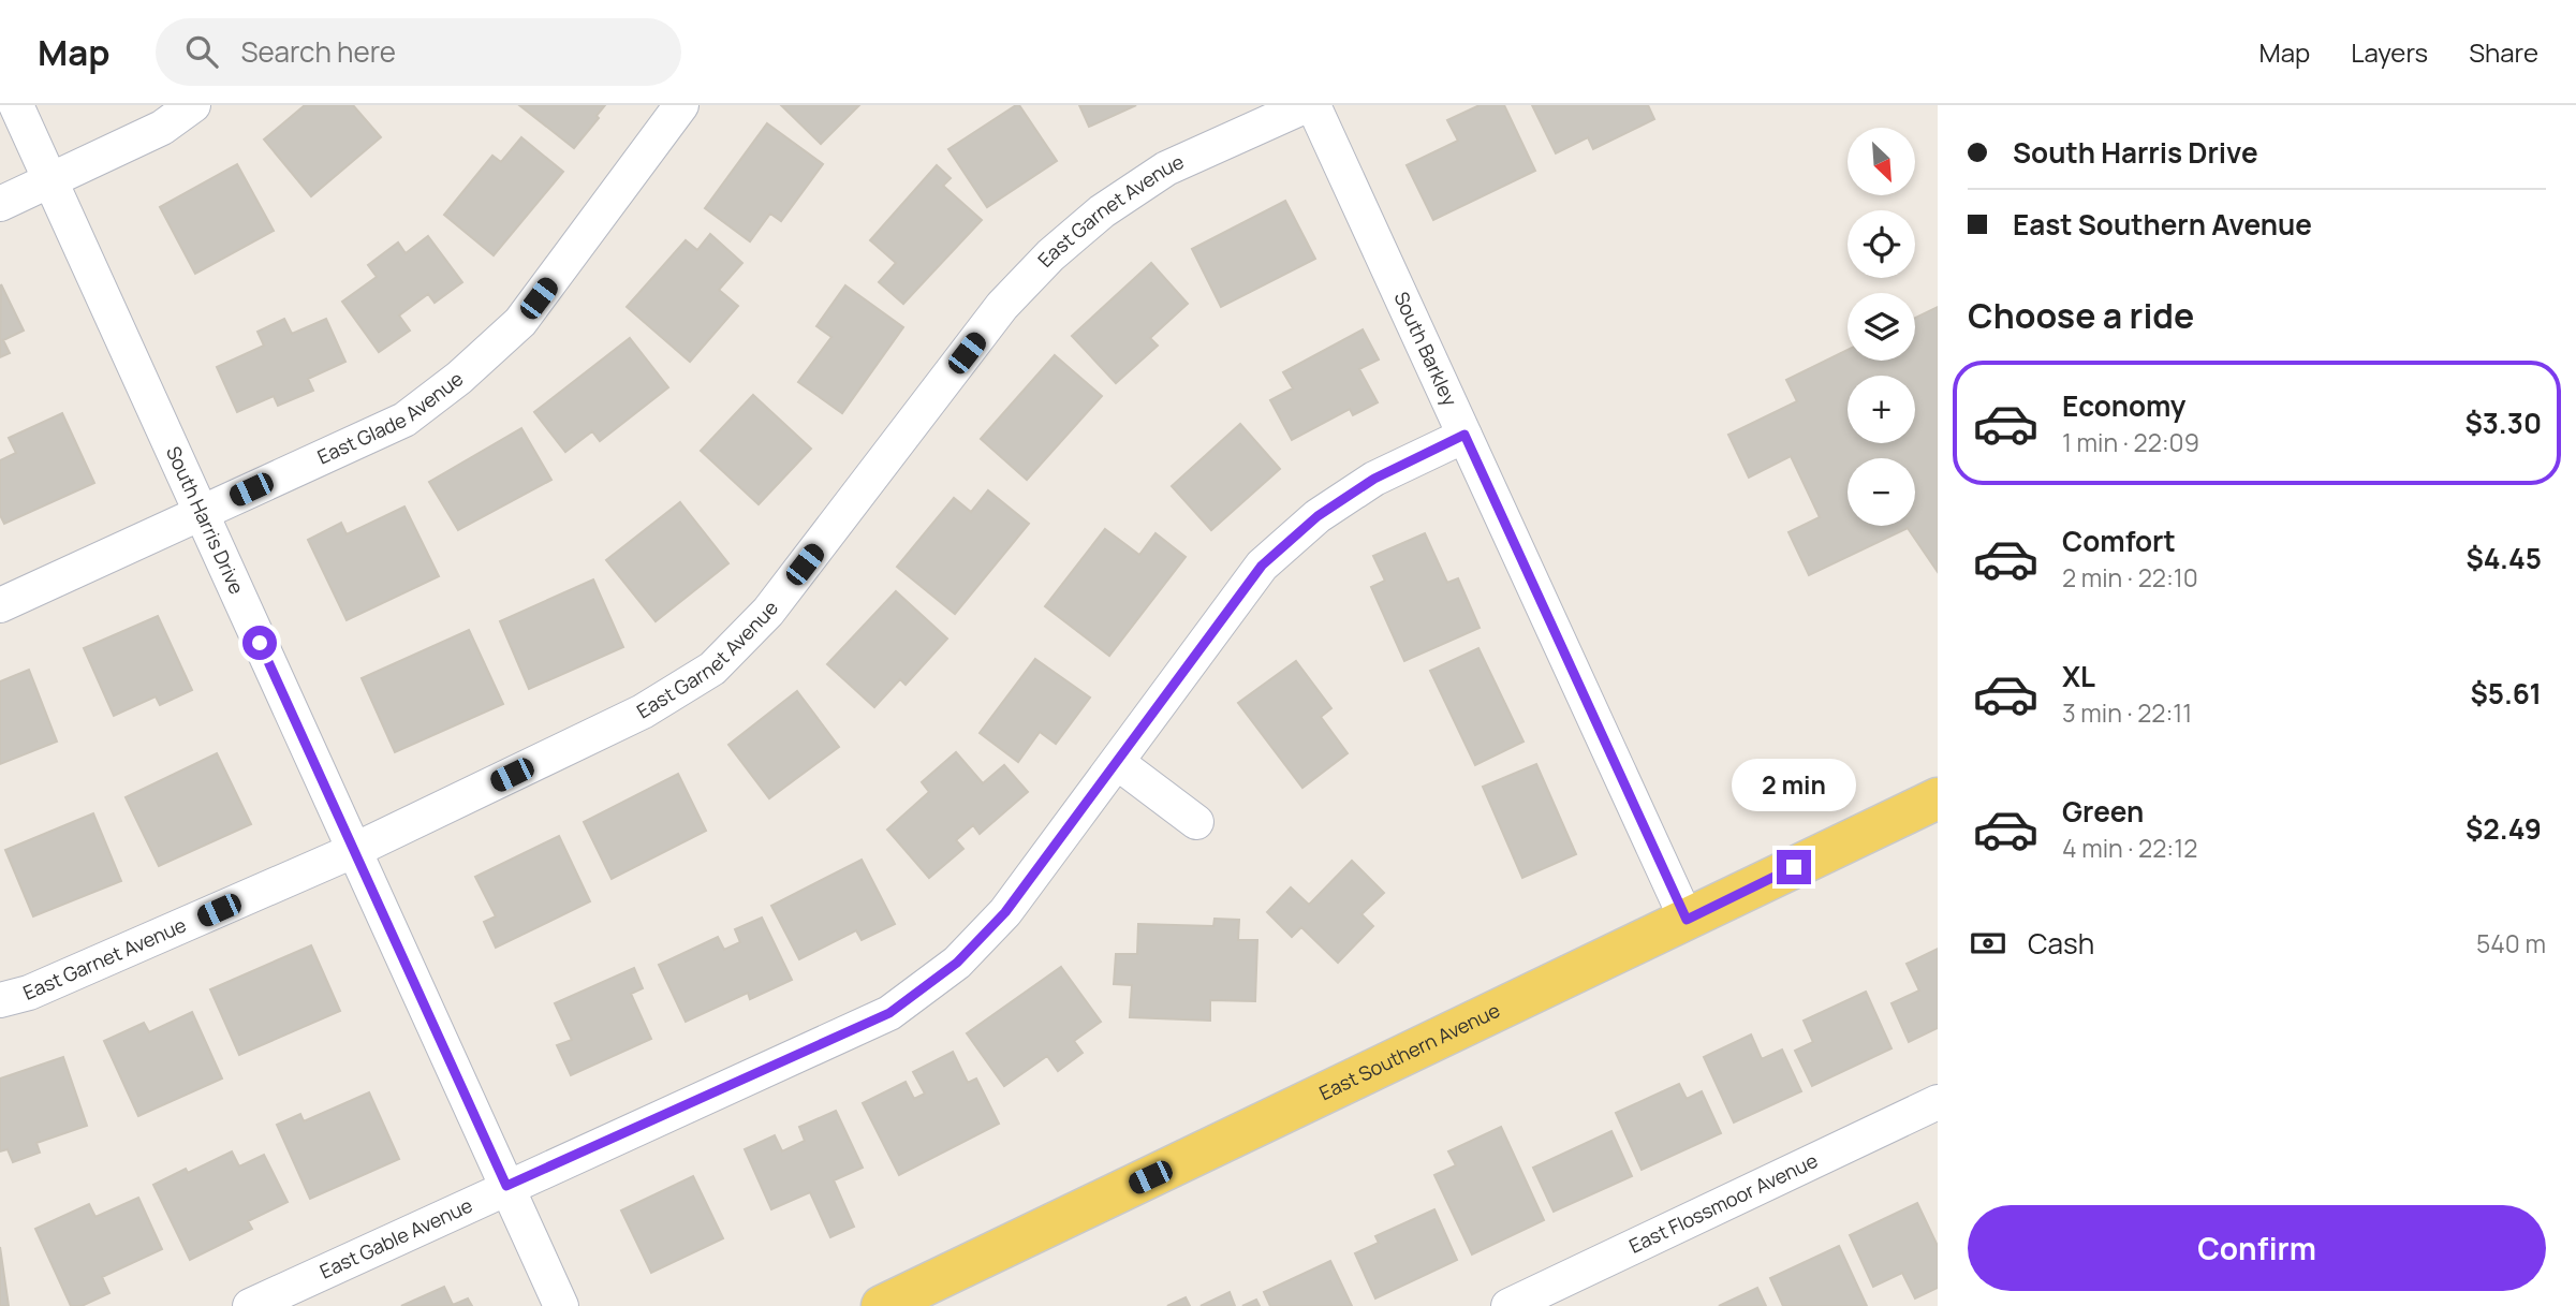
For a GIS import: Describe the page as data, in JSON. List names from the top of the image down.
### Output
{
  "streets": {
    "main road": ["East Southern Avenue"],
    "street": [
      "East Garnet Avenue",
      "South Barkley",
      "East Glade Avenue",
      "South Harris Drive",
      "East Flossmoor Avenue",
      "East Gable Avenue"
    ]
  },
  "crossings": [
    ["East Garnet Avenue", "South Harris Drive"],
    ["South Barkley", "East Southern Avenue"],
    ["South Barkley", "East Gable Avenue"],
    ["East Glade Avenue", "South Harris Drive"],
    ["South Harris Drive", "East Gable Avenue"]
  ],
  "north": "bottom right",
  "page": {
    "header": "Map",
    "search": "Search here",
    "nav": ["Map", "Layers", "Share"],
    "banner": ["South Harris Drive", "East Southern Avenue"],
    "map_buttons": ["+", "−"],
    "heading": "Choose a ride",
    "list": [
      {
        "name": "Economy",
        "note": "1 min · 22:09",
        "value": "$3.30"
      },
      {
        "name": "Comfort",
        "note": "2 min · 22:10",
        "value": "$4.45"
      },
      {
        "name": "XL",
        "note": "3 min · 22:11",
        "value": "$5.61"
      },
      {
        "name": "Green",
        "note": "4 min · 22:12",
        "value": "$2.49"
      }
    ],
    "bubble": "2 min",
    "pay": ["Cash", "540 m"],
    "buttons": "Confirm"
  }
}
